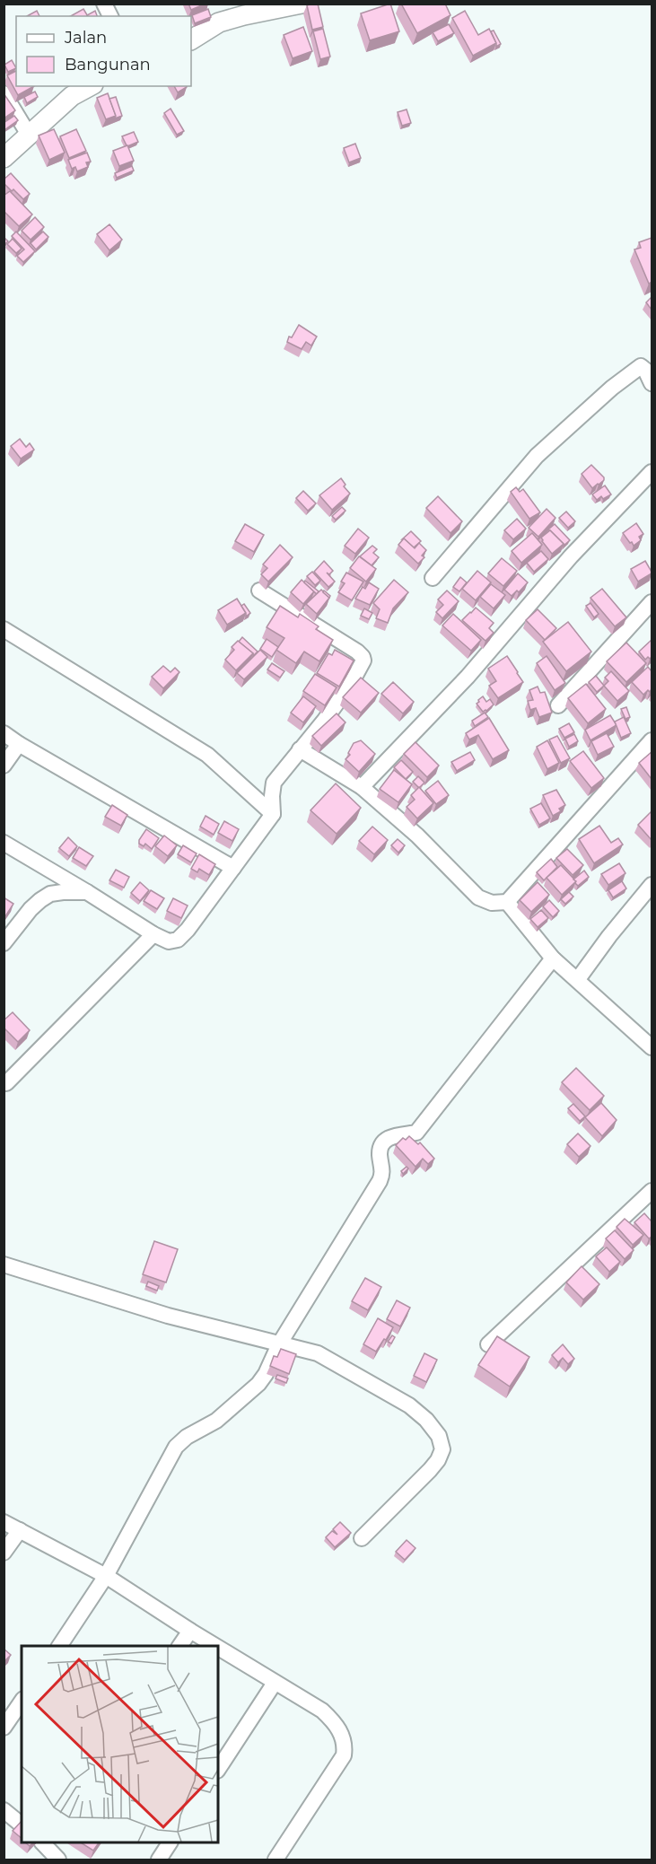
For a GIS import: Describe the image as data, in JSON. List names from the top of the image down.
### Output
{
  "legend": ["Jalan", "Bangunan"]
}
